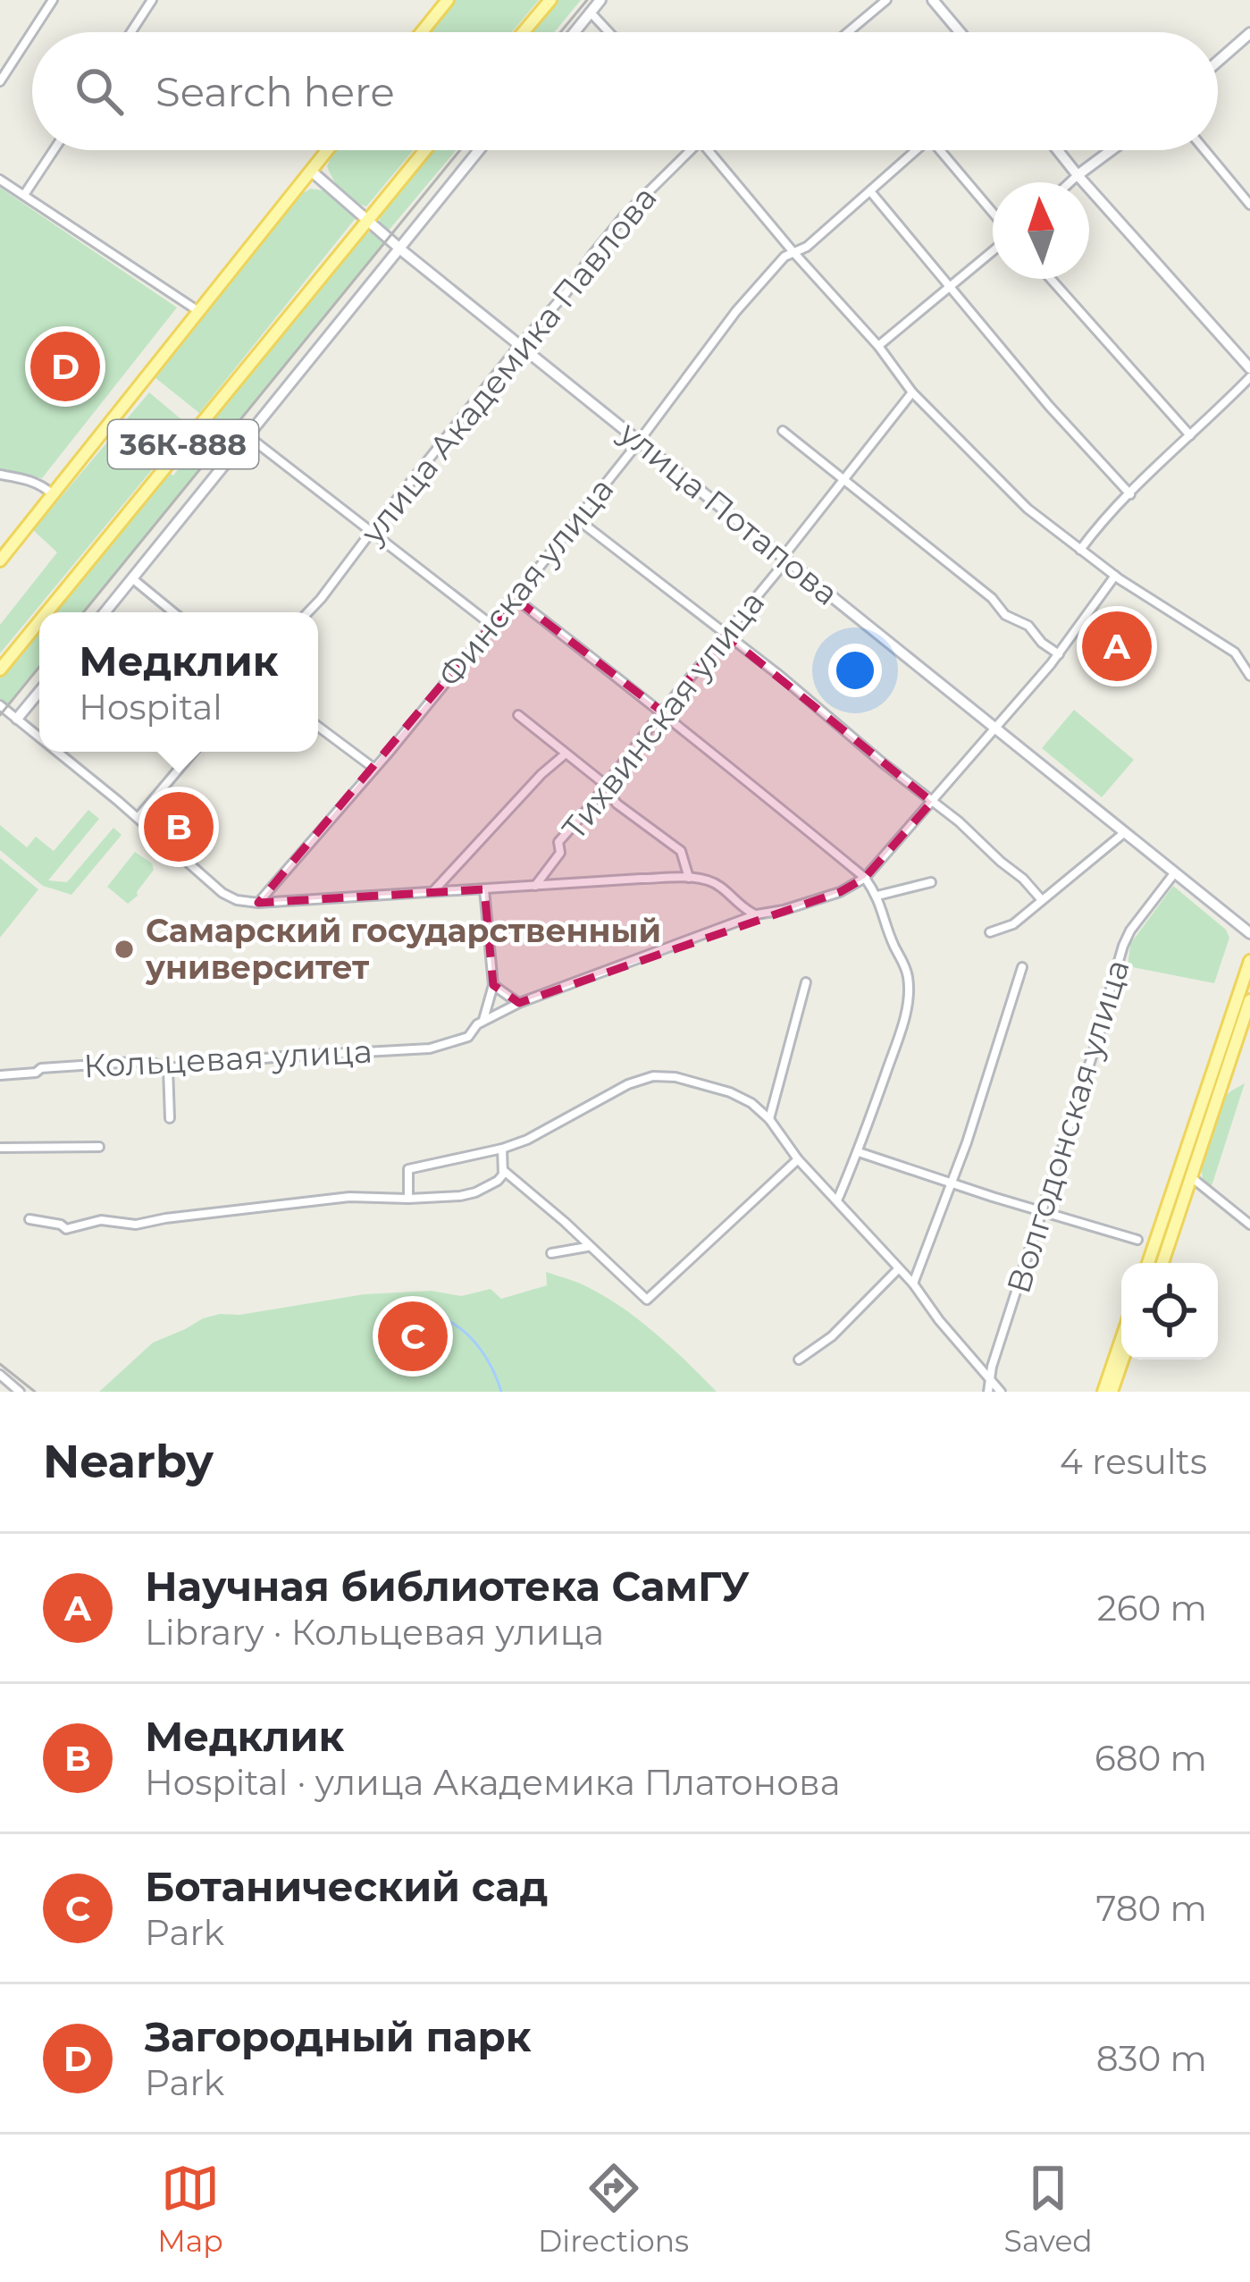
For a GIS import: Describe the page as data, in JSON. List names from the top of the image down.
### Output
{
  "streets": {
    "main road": ["36К-888"],
    "street": [
      "улица Академика Павлова",
      "улица Потапова",
      "Финская улица",
      "Тихвинская улица",
      "Кольцевая улица",
      "Волгодонская улица"
    ]
  },
  "crossings": [
    ["улица Академика Павлова", "улица Потапова"],
    ["36К-888", "улица Потапова"],
    ["улица Потапова", "Финская улица"],
    ["улица Потапова", "Тихвинская улица"],
    ["улица Потапова", "Кольцевая улица"],
    ["улица Потапова", "Волгодонская улица"]
  ],
  "places": ["Самарский государственный университет"],
  "north": "top",
  "page": {
    "search": "Search here",
    "pins": [
      "D",
      "A",
      "B",
      "C"
    ],
    "popup": ["Медклик", "Hospital"],
    "heading": ["Nearby", "4 results"],
    "list": [
      {
        "mark": "A",
        "name": "Научная библиотека СамГУ",
        "note": "Library · Кольцевая улица",
        "value": "260 m"
      },
      {
        "mark": "B",
        "name": "Медклик",
        "note": "Hospital · улица Академика Платонова",
        "value": "680 m"
      },
      {
        "mark": "C",
        "name": "Ботанический сад",
        "note": "Park",
        "value": "780 m"
      },
      {
        "mark": "D",
        "name": "Загородный парк",
        "note": "Park",
        "value": "830 m"
      }
    ],
    "nav": ["Map", "Directions", "Saved"]
  }
}
